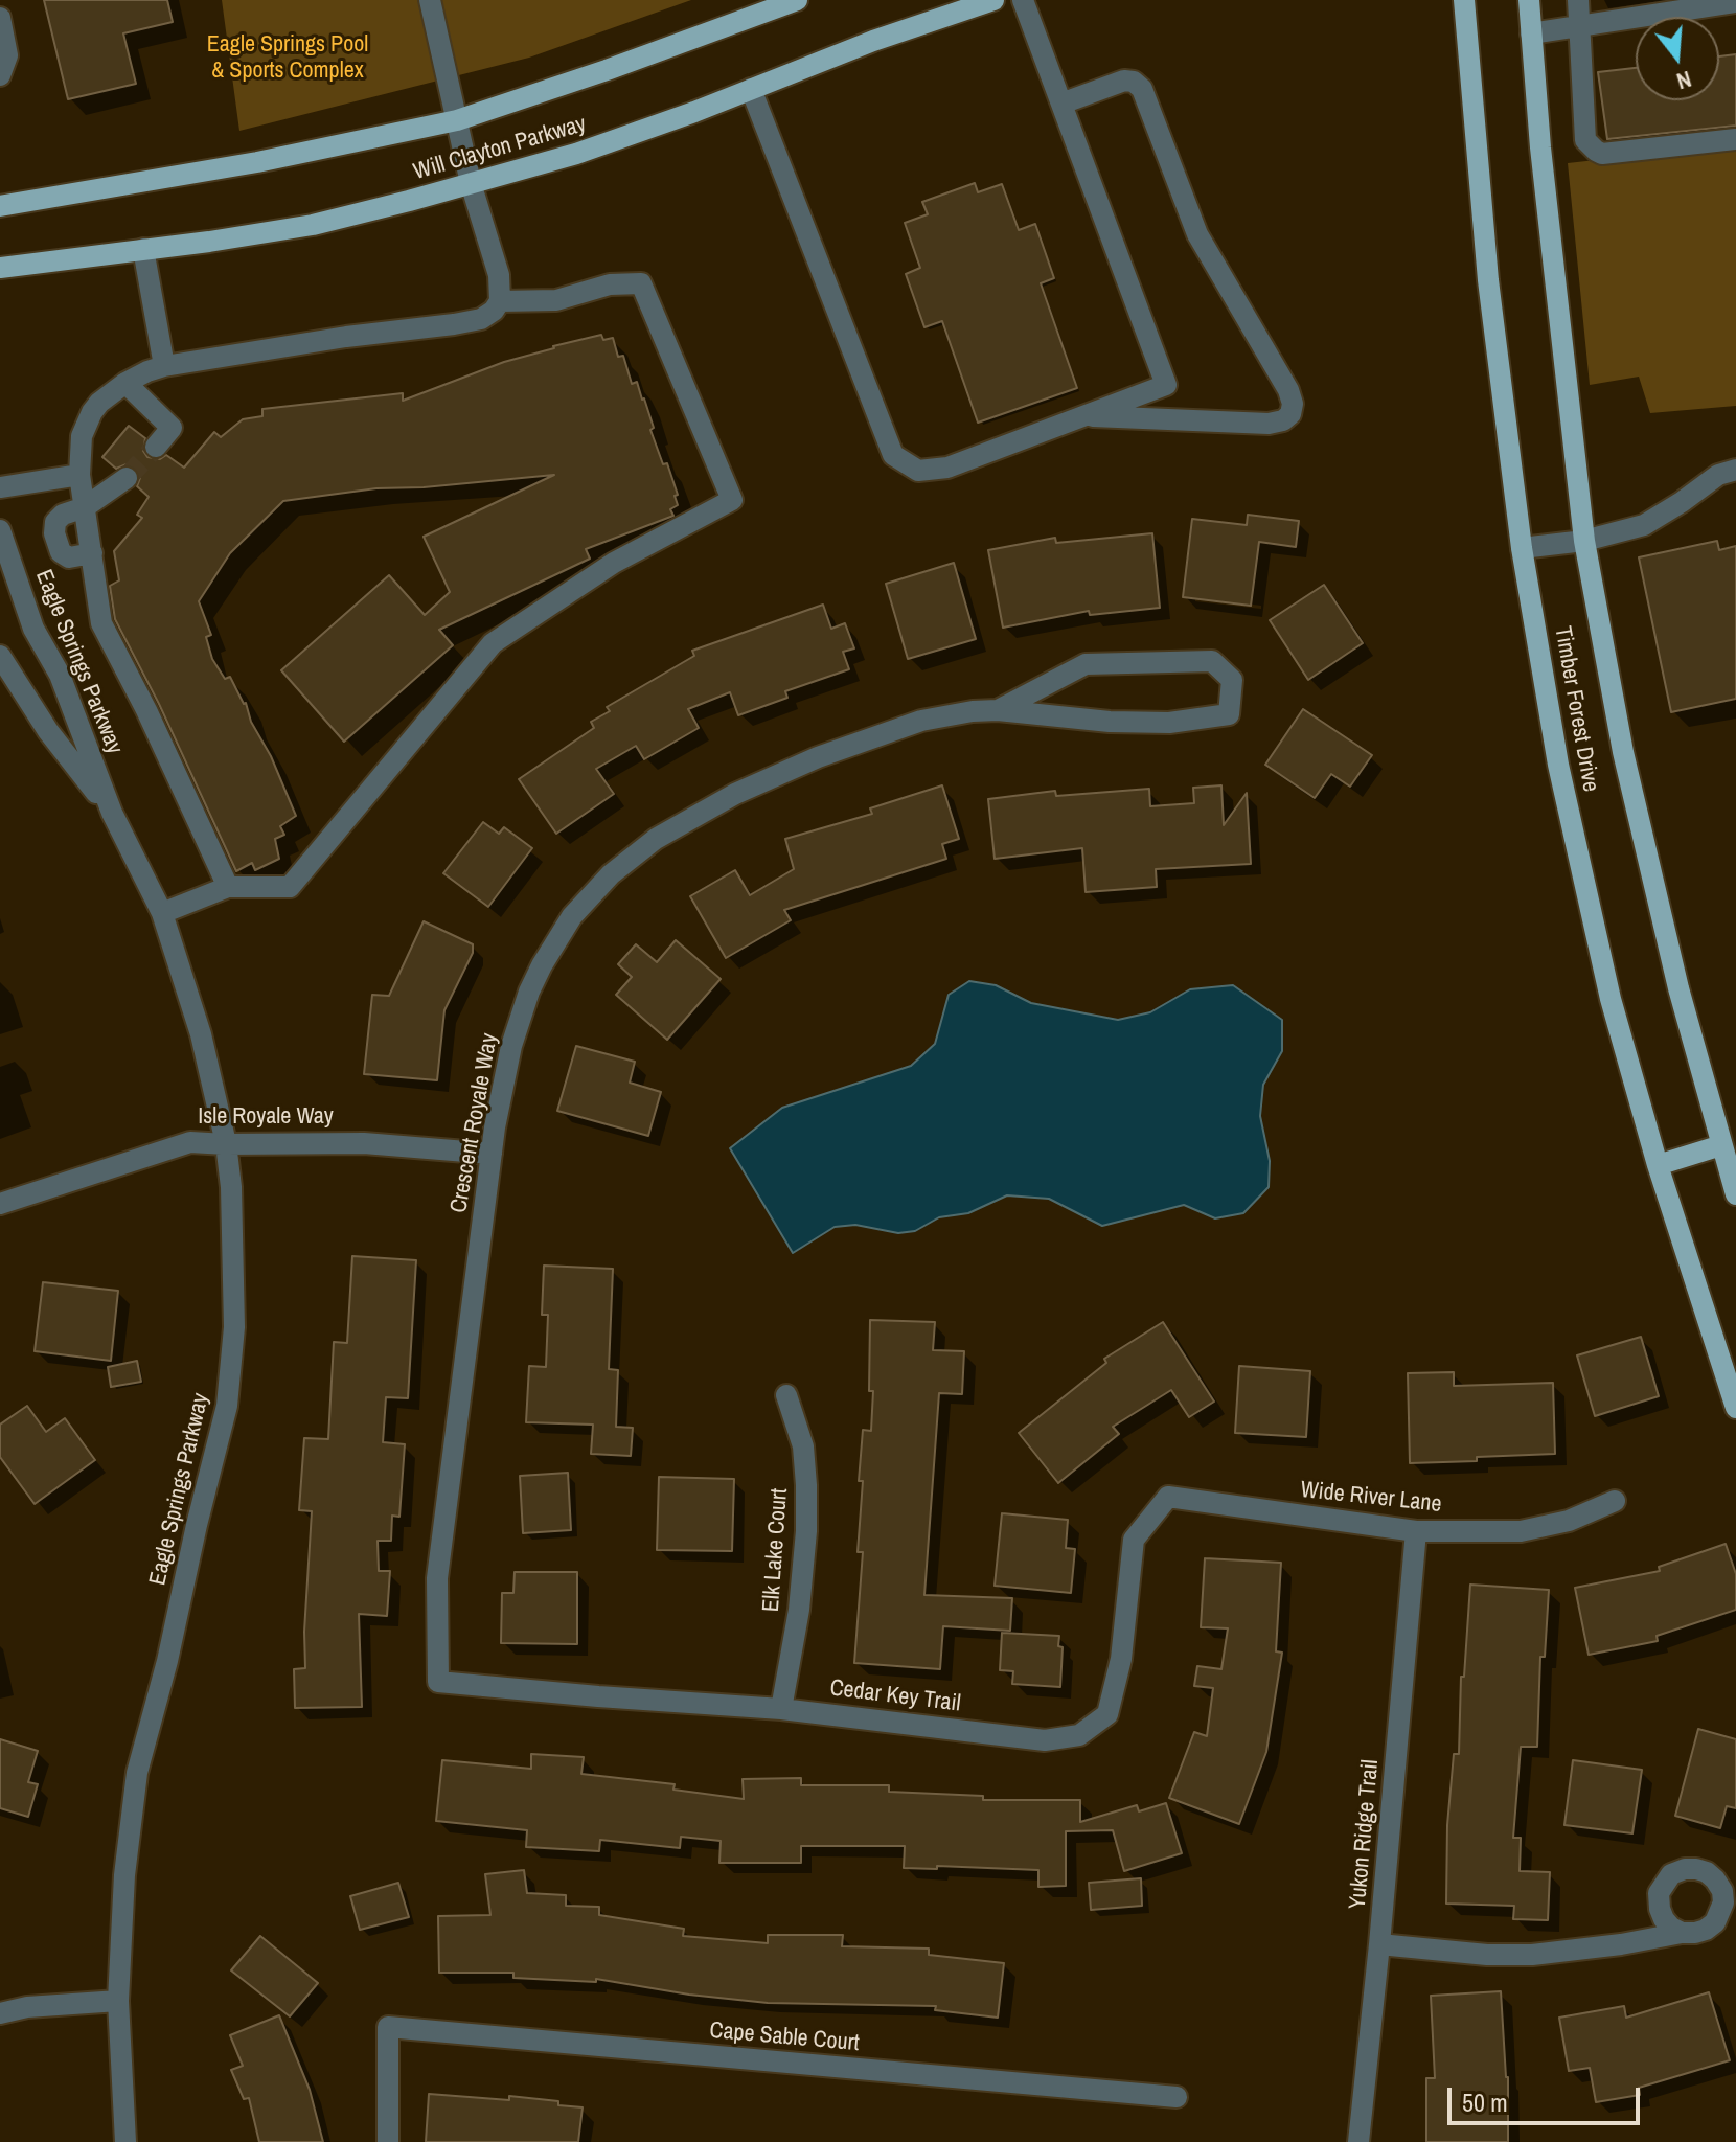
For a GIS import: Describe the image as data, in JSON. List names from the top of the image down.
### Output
{
  "streets": {
    "main road": ["Will Clayton Parkway", "Timber Forest Drive"],
    "street": [
      "Eagle Springs Parkway",
      "Isle Royale Way",
      "Crescent Royale Way",
      "Wide River Lane",
      "Elk Lake Court",
      "Cedar Key Trail",
      "Yukon Ridge Trail",
      "Cape Sable Court"
    ]
  },
  "crossings": [
    ["Eagle Springs Parkway", "Isle Royale Way"],
    ["Isle Royale Way", "Crescent Royale Way"],
    ["Crescent Royale Way", "Cedar Key Trail"],
    ["Wide River Lane", "Cedar Key Trail"],
    ["Wide River Lane", "Yukon Ridge Trail"],
    ["Elk Lake Court", "Cedar Key Trail"]
  ],
  "parks": ["Eagle Springs Pool & Sports Complex"],
  "scale_bar": "50 m",
  "north": "bottom"
}
